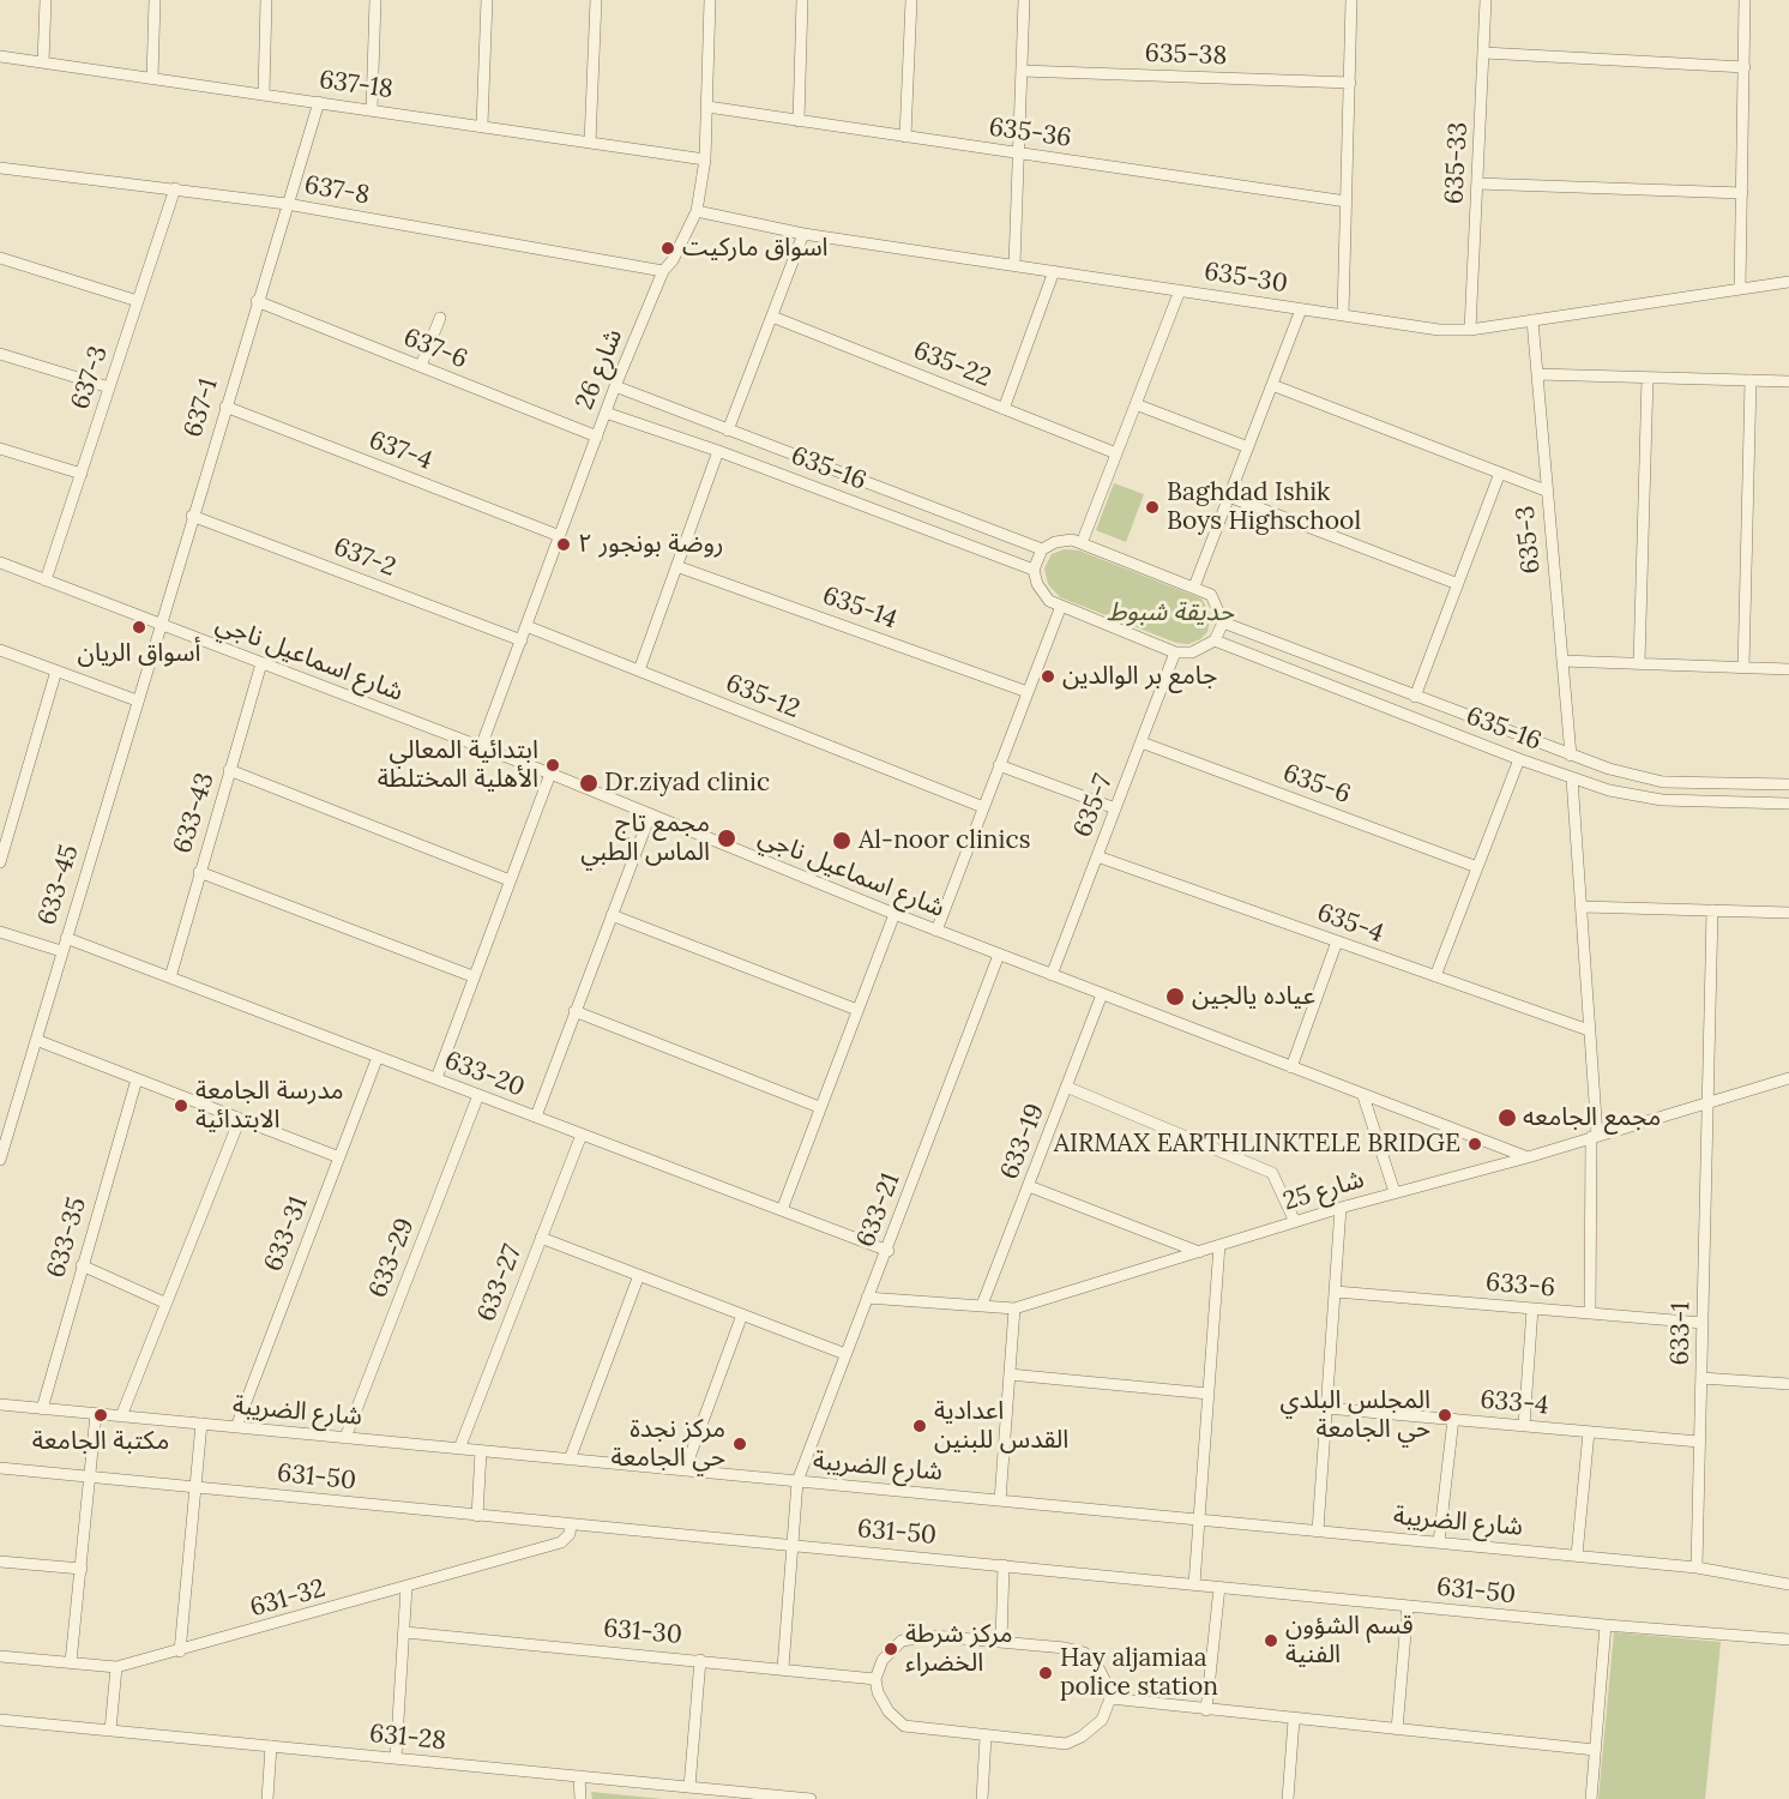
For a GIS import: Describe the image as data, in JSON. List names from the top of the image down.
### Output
{
  "streets": {
    "street": [
      "635-38",
      "637-18",
      "635-36",
      "635-33",
      "637-8",
      "635-30",
      "637-6",
      "635-22",
      "شارع 26",
      "637-3",
      "637-1",
      "637-4",
      "635-16",
      "635-3",
      "637-2",
      "635-14",
      "شارع اسماعيل ناجي",
      "635-12",
      "635-6",
      "635-7",
      "633-43",
      "633-45",
      "635-4",
      "633-20",
      "633-19",
      "شارع 25",
      "633-21",
      "633-31",
      "633-35",
      "633-29",
      "633-27",
      "633-6",
      "633-1",
      "633-4",
      "شارع الضريبة",
      "631-50",
      "631-32",
      "631-30",
      "631-28"
    ]
  },
  "crossings": [
    ["637-18", "شارع 26"],
    ["637-18", "637-1"],
    ["635-36", "شارع 26"],
    ["635-33", "635-30"],
    ["637-8", "شارع 26"],
    ["637-8", "637-3"],
    ["637-8", "637-1"],
    ["635-30", "شارع 26"],
    ["635-30", "635-3"],
    ["637-6", "شارع 26"],
    ["637-6", "637-1"],
    ["شارع 26", "637-4"],
    ["شارع 26", "635-16"],
    ["شارع 26", "637-2"],
    ["شارع 26", "شارع اسماعيل ناجي"],
    ["شارع 26", "635-12"],
    ["637-3", "شارع اسماعيل ناجي"],
    ["637-1", "637-4"],
    ["637-1", "637-2"],
    ["637-1", "شارع اسماعيل ناجي"],
    ["637-1", "633-45"],
    ["635-16", "635-3"],
    ["شارع اسماعيل ناجي", "635-7"],
    ["شارع اسماعيل ناجي", "633-43"],
    ["شارع اسماعيل ناجي", "633-45"],
    ["شارع اسماعيل ناجي", "633-19"],
    ["شارع اسماعيل ناجي", "شارع 25"],
    ["شارع اسماعيل ناجي", "633-21"],
    ["635-6", "635-7"],
    ["635-7", "635-4"],
    ["633-43", "633-20"],
    ["633-45", "633-20"],
    ["633-20", "633-21"],
    ["633-20", "633-31"],
    ["633-20", "633-29"],
    ["633-20", "633-27"],
    ["633-19", "شارع 25"],
    ["شارع 25", "633-21"],
    ["شارع 25", "633-1"],
    ["633-21", "شارع الضريبة"],
    ["633-21", "631-50"],
    ["633-21", "631-30"],
    ["633-31", "شارع الضريبة"],
    ["633-35", "شارع الضريبة"],
    ["633-29", "شارع الضريبة"],
    ["633-27", "شارع الضريبة"],
    ["633-6", "633-1"],
    ["633-1", "633-4"],
    ["633-1", "شارع الضريبة"],
    ["631-50", "631-32"]
  ],
  "parks": ["حديقة شبوط"],
  "places": [
    "اسواق ماركيت",
    "Baghdad Ishik Boys Highschool",
    "روضة بونجور ٢",
    "أسواق الريان",
    "جامع بر الوالدين",
    "ابتدائية المعالي الأهلية المختلطة",
    "Dr.ziyad clinic",
    "مجمع تاج الماس الطبي",
    "Al-noor clinics",
    "عياده يالجين",
    "مدرسة الجامعة الابتدائية",
    "مجمع الجامعه",
    "AIRMAX EARTHLINKTELE BRIDGE",
    "مكتبة الجامعة",
    "المجلس البلدي حي الجامعة",
    "اعدادية القدس للبنين",
    "مركز نجدة حي الجامعة",
    "قسم الشؤون الفنية",
    "مركز شرطة الخضراء",
    "Hay aljamiaa police station"
  ]
}
